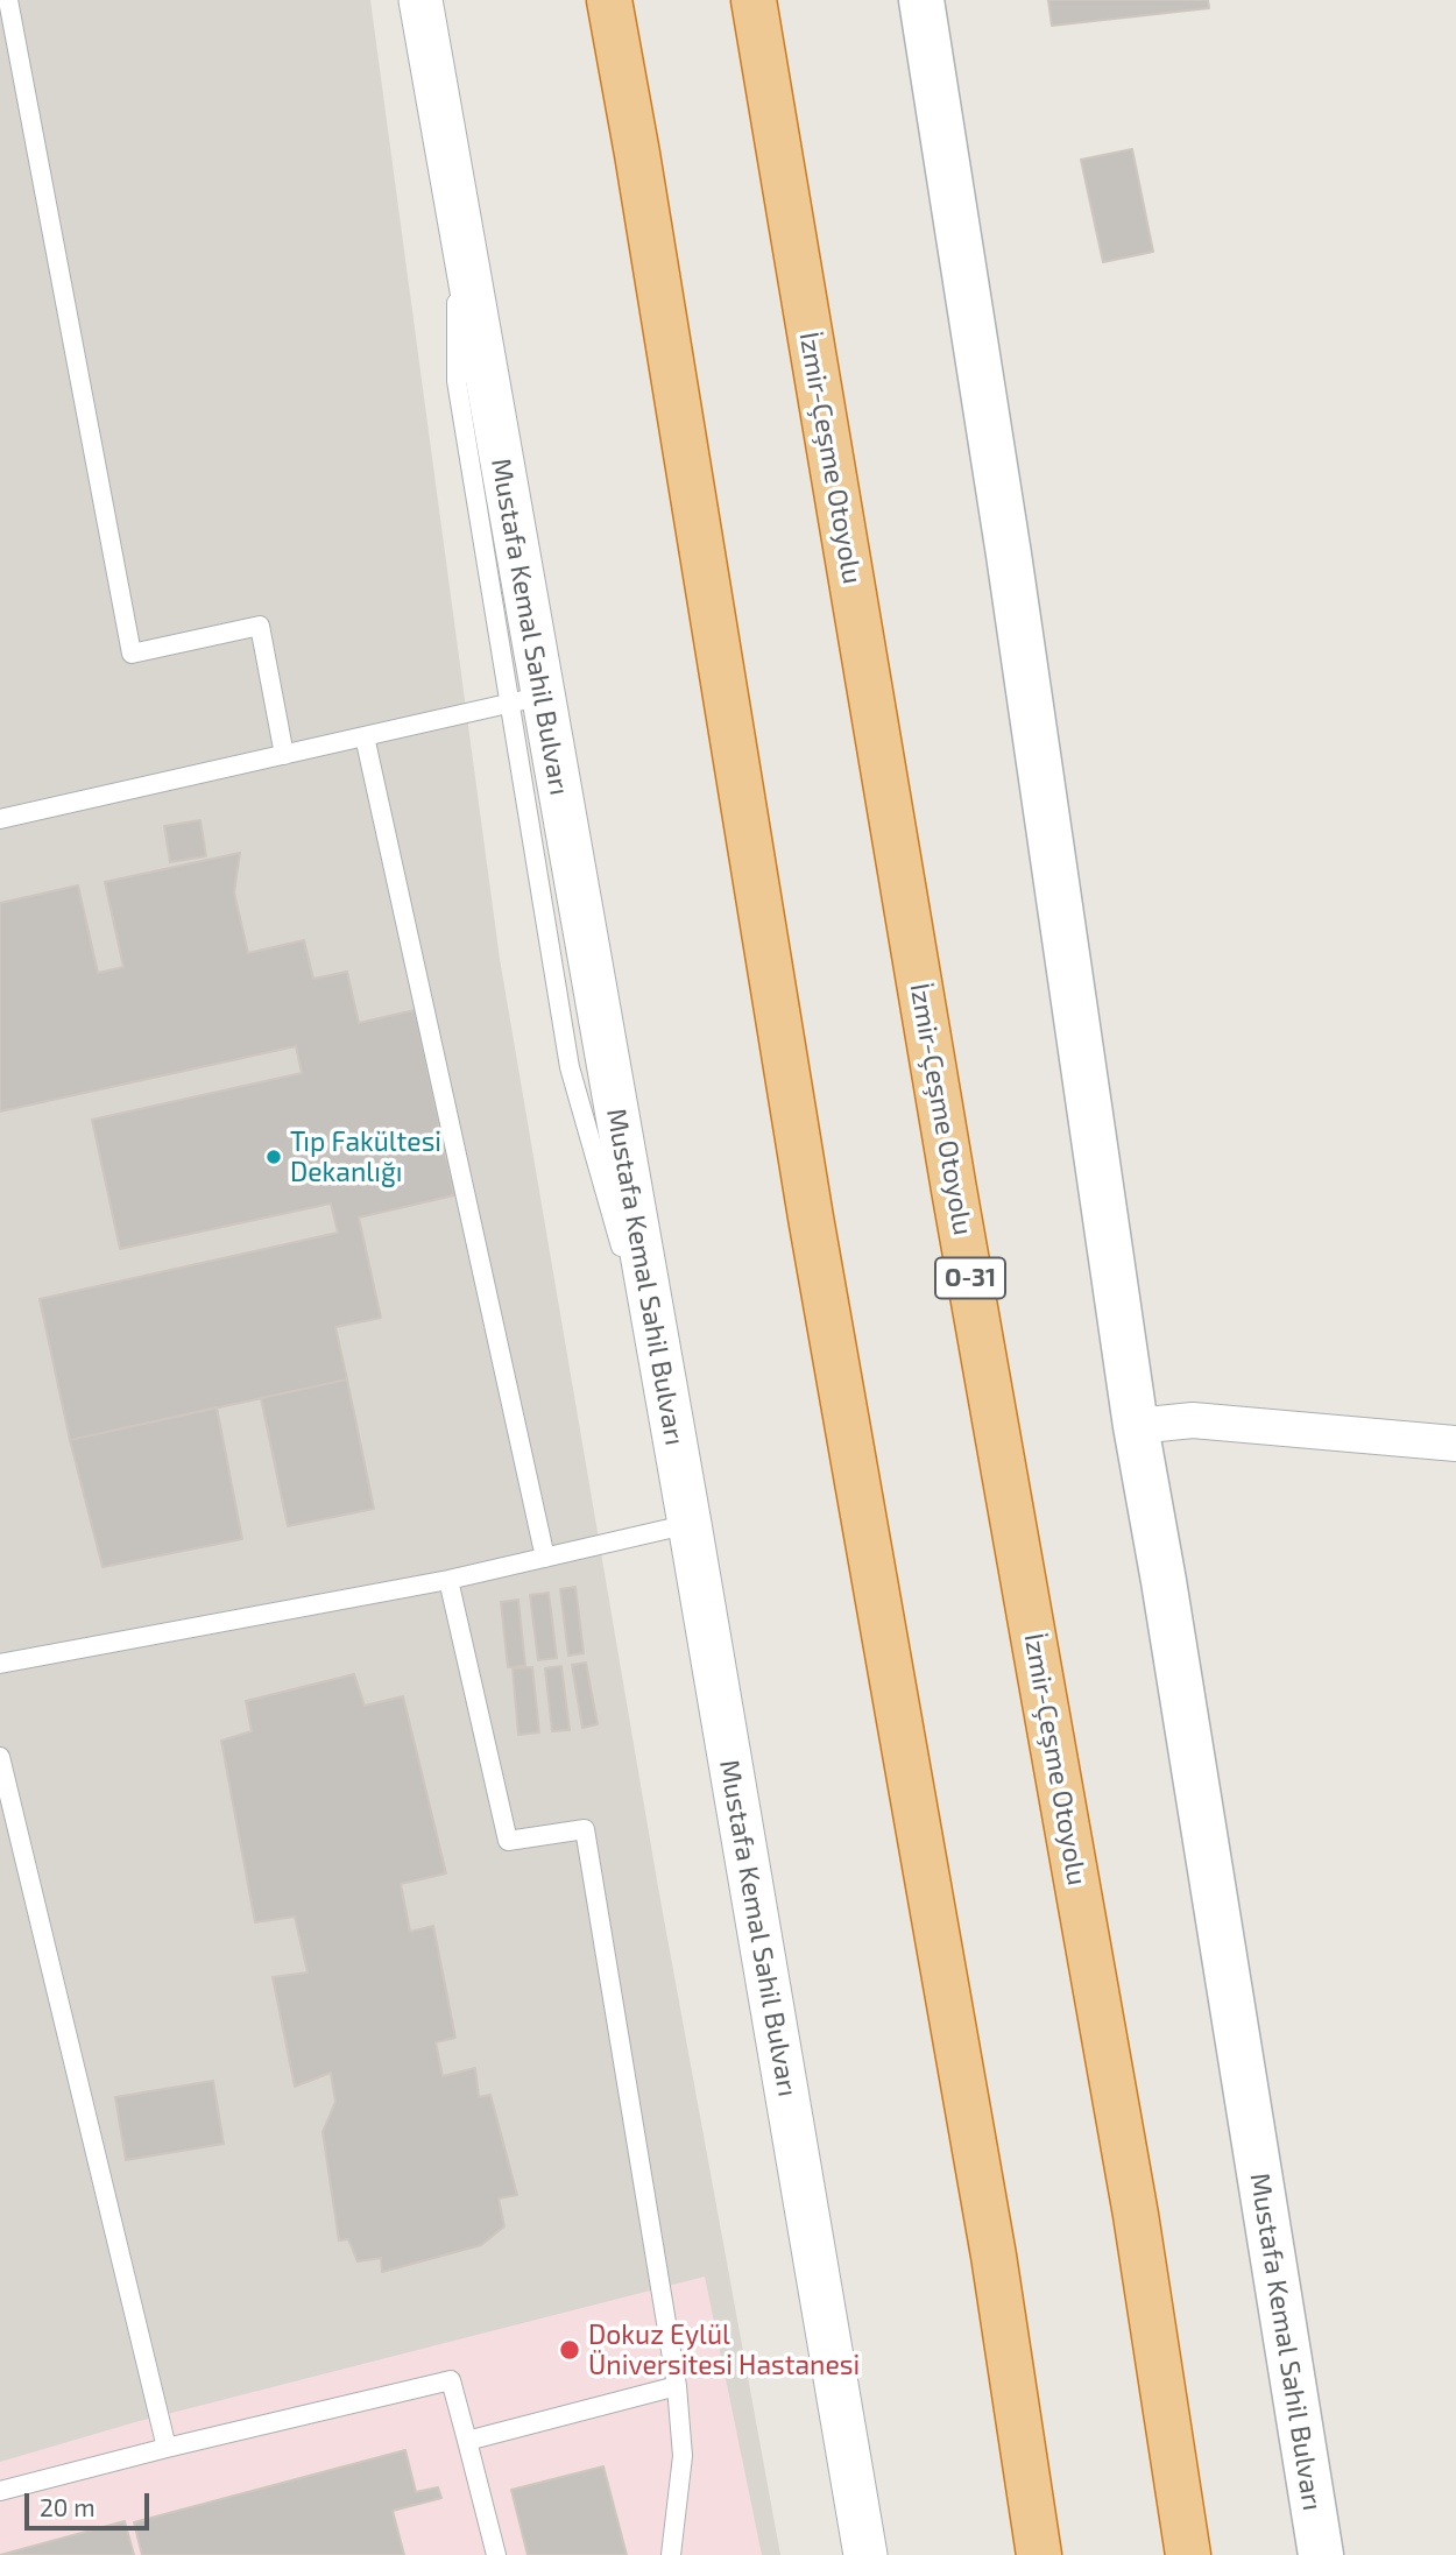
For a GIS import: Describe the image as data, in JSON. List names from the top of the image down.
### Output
{
  "streets": {
    "highway": ["İzmir-Çeşme Otoyolu", "O-31"],
    "main road": ["Mustafa Kemal Sahil Bulvarı"]
  },
  "places": ["Tıp Fakültesi Dekanlığı", "Dokuz Eylül Üniversitesi Hastanesi"],
  "scale_bar": "20 m"
}
